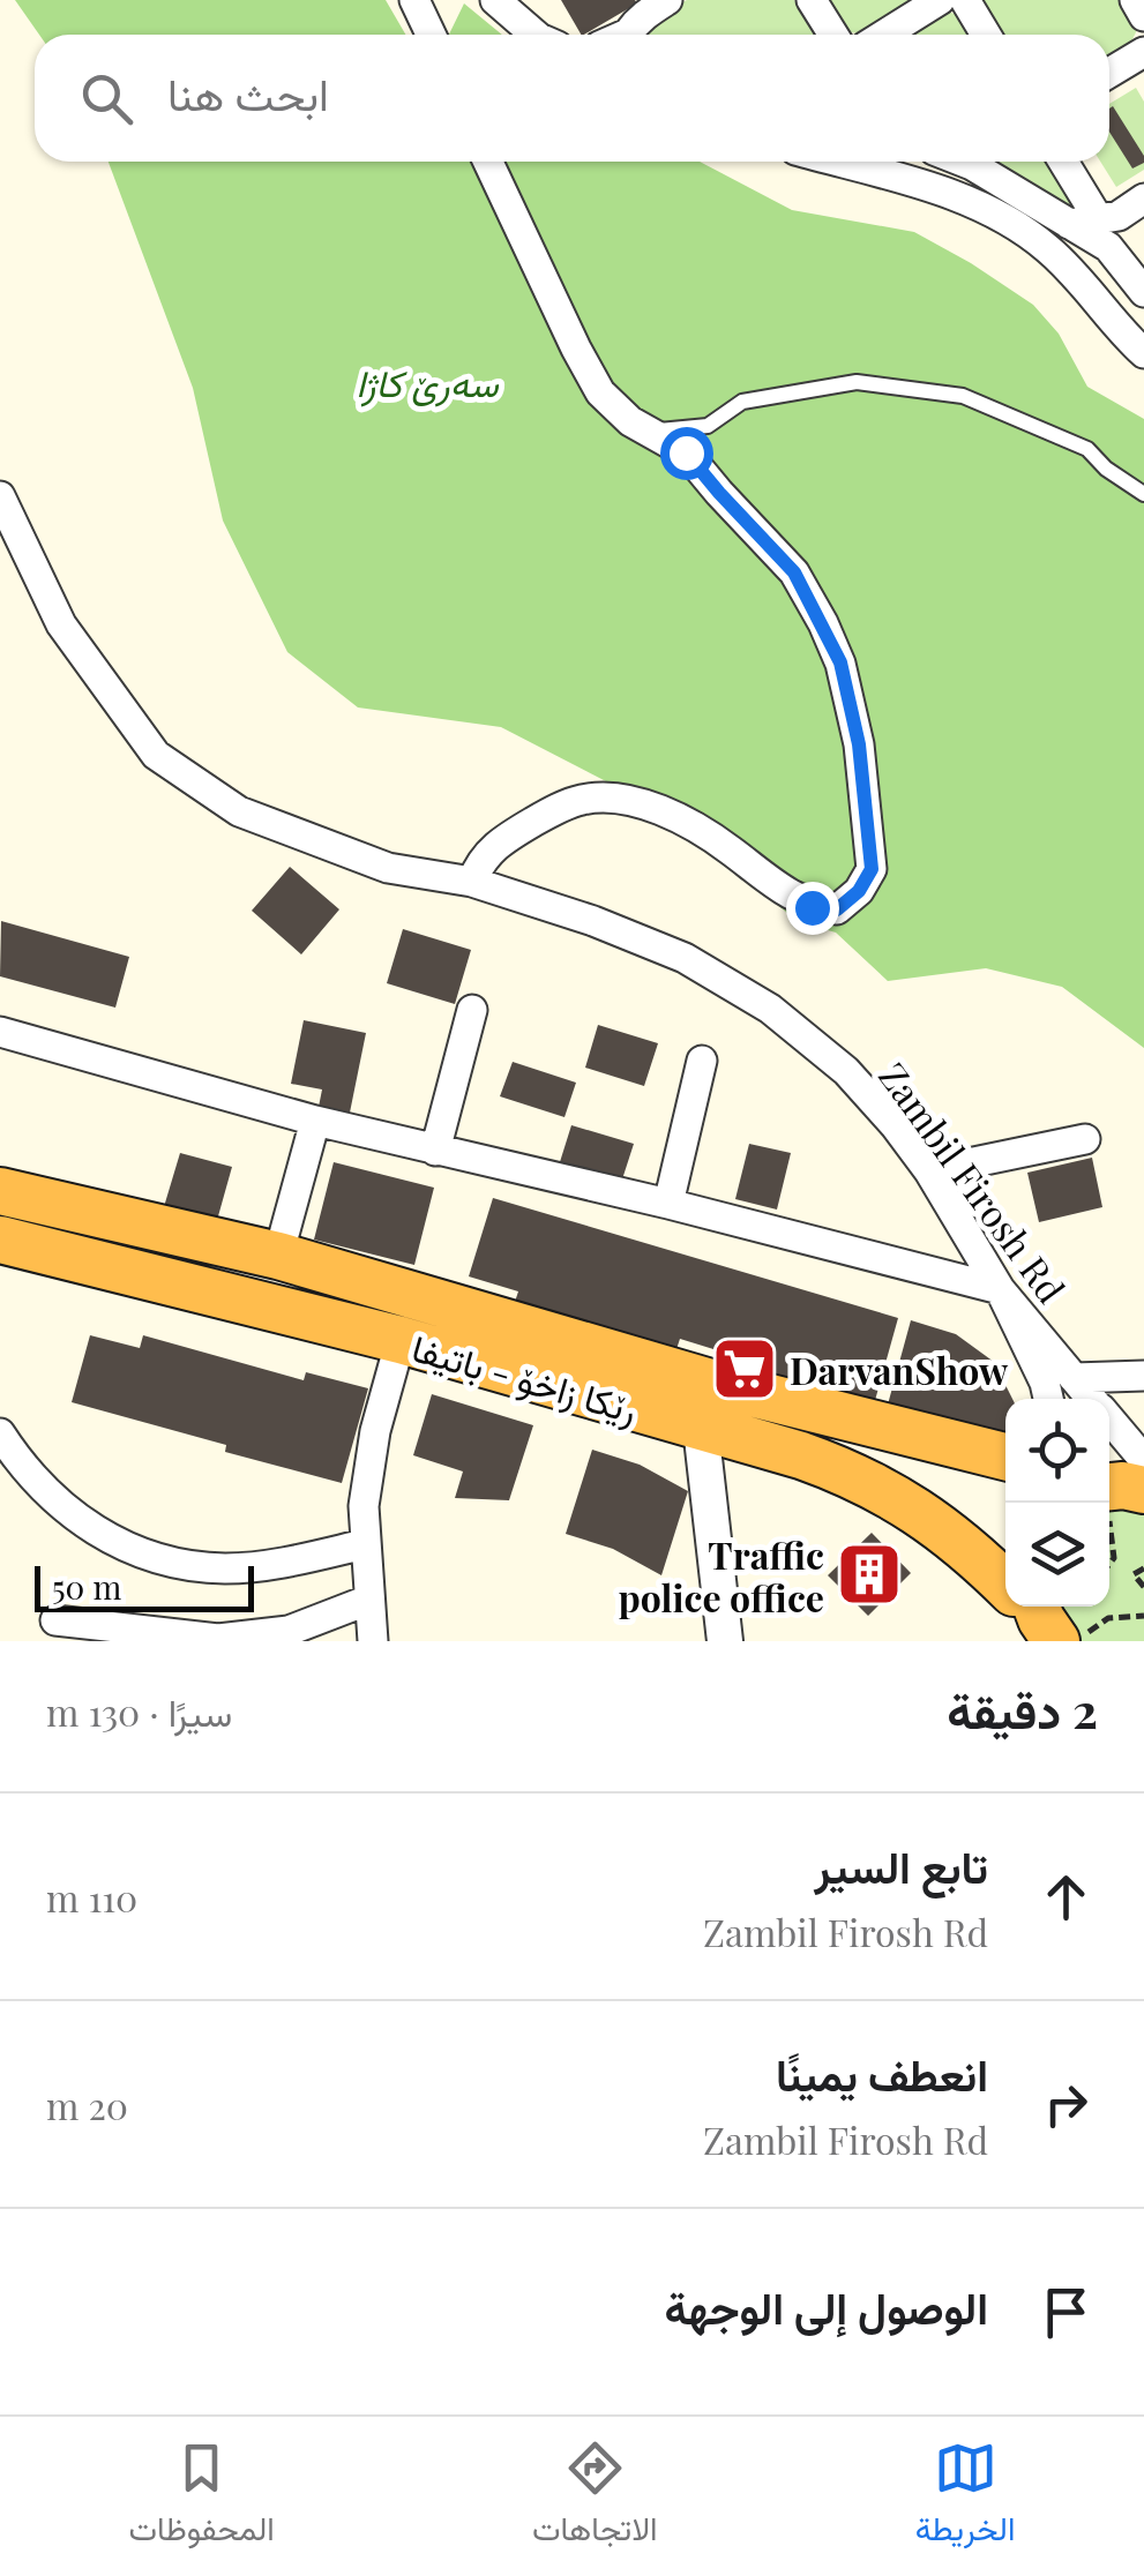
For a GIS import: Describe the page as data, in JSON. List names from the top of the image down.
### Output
{
  "streets": {
    "highway": ["رێکا زاخۆ - باتیفا"],
    "street": ["Zambil Firosh Rd"]
  },
  "parks": ["سەرێ کاژا"],
  "places": {
    "supermarket": ["DarvanShow"],
    "building": ["Traffic police office"]
  },
  "scale_bar": "50 m",
  "page": {
    "search": "ابحث هنا",
    "scale": "50 m",
    "heading": ["2 دقيقة", "سيرًا · 130 m"],
    "list": [
      ["تابع السير", "Zambil Firosh Rd", "110 m"],
      ["انعطف يمينًا", "Zambil Firosh Rd", "20 m"],
      "الوصول إلى الوجهة"
    ],
    "nav": ["الخريطة", "الاتجاهات", "المحفوظات"]
  }
}
